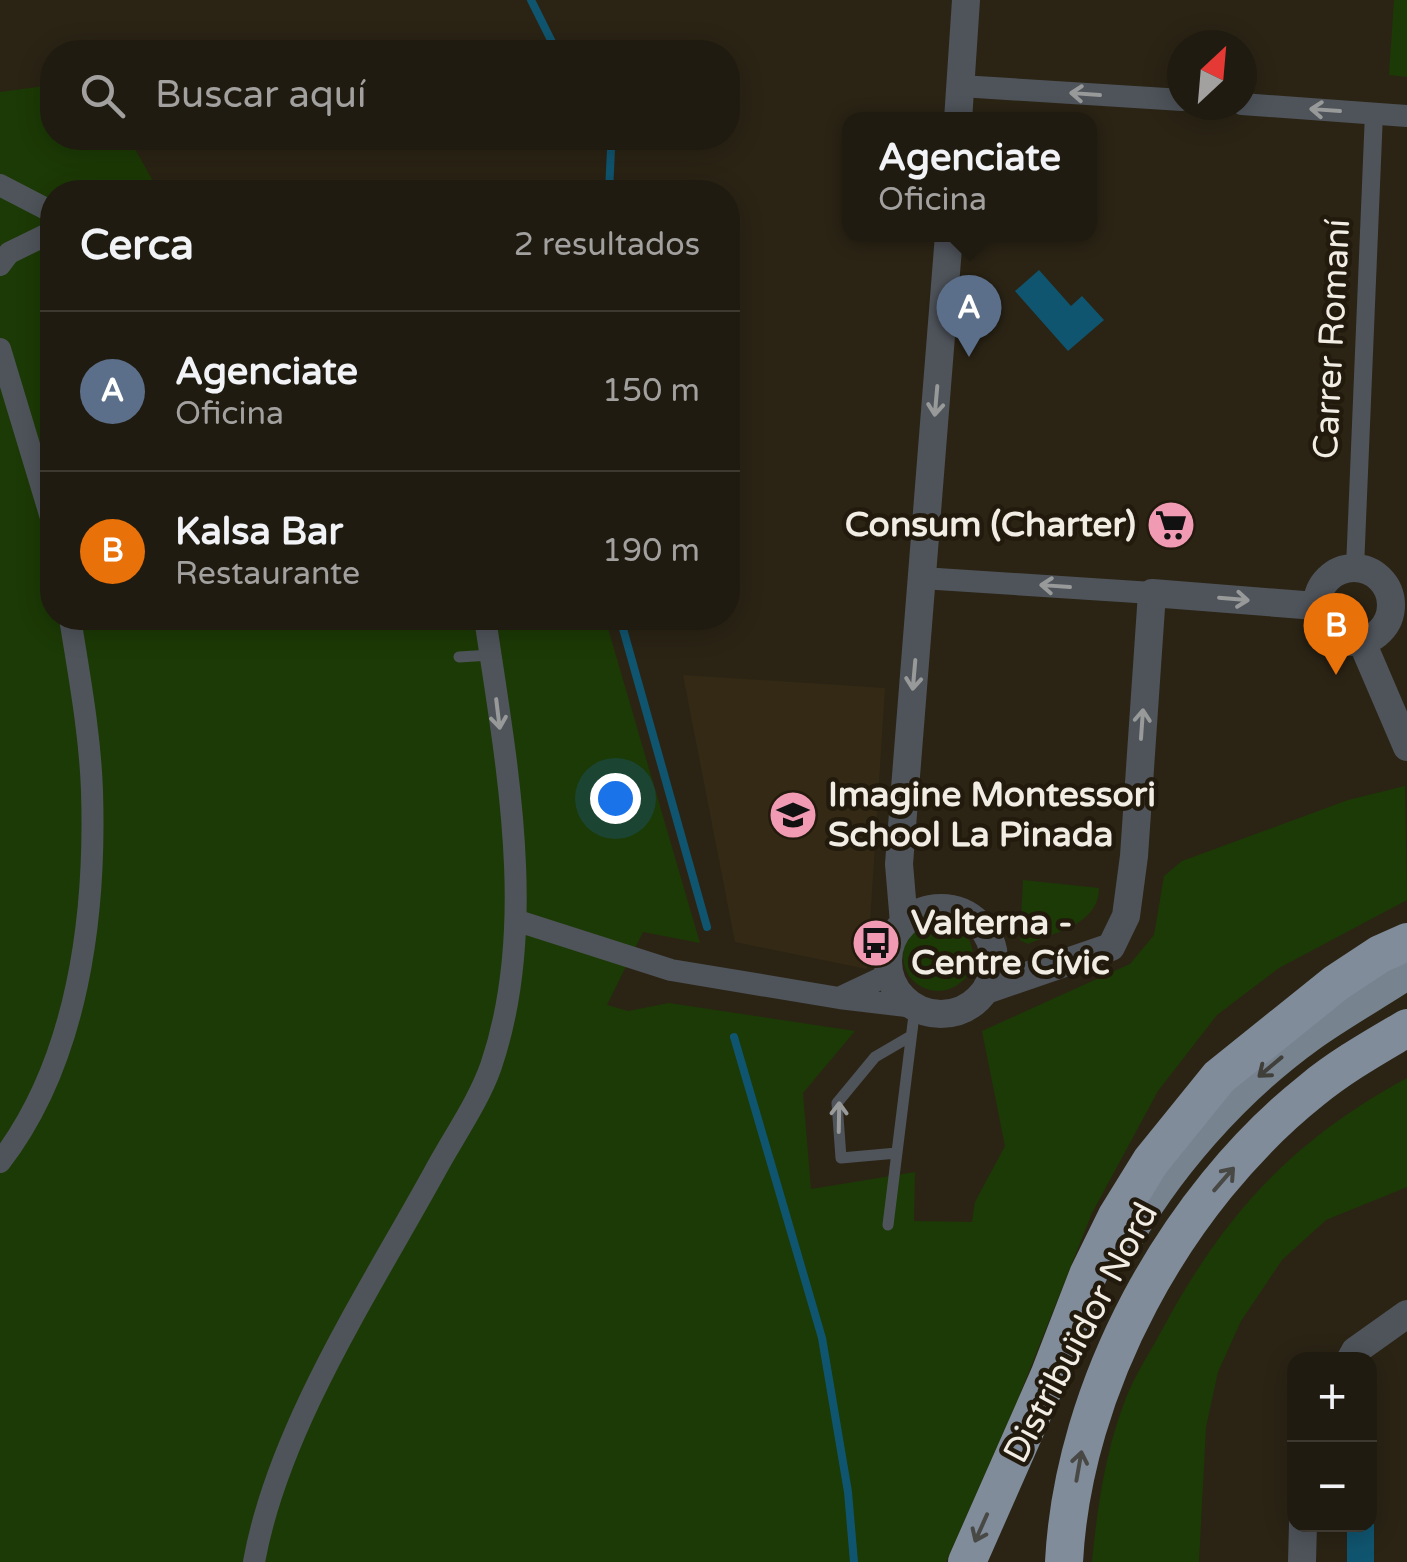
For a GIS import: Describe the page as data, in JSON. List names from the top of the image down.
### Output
{
  "streets": {
    "highway": ["Distribuïdor Nord"],
    "street": ["Carrer Romaní"]
  },
  "places": {
    "supermarket": ["Consum (Charter)"],
    "school or university": ["Imagine Montessori School La Pinada"],
    "bus stop": ["Valterna - Centre Cívic"]
  },
  "north": "top right",
  "page": {
    "search": "Buscar aquí",
    "popup": ["Agenciate", "Oficina"],
    "heading": ["Cerca", "2 resultados"],
    "pins": ["A", "B"],
    "list": [
      {
        "mark": "A",
        "name": "Agenciate",
        "note": "Oficina",
        "value": "150 m"
      },
      {
        "mark": "B",
        "name": "Kalsa Bar",
        "note": "Restaurante",
        "value": "190 m"
      }
    ],
    "map_buttons": ["+", "−"]
  }
}
